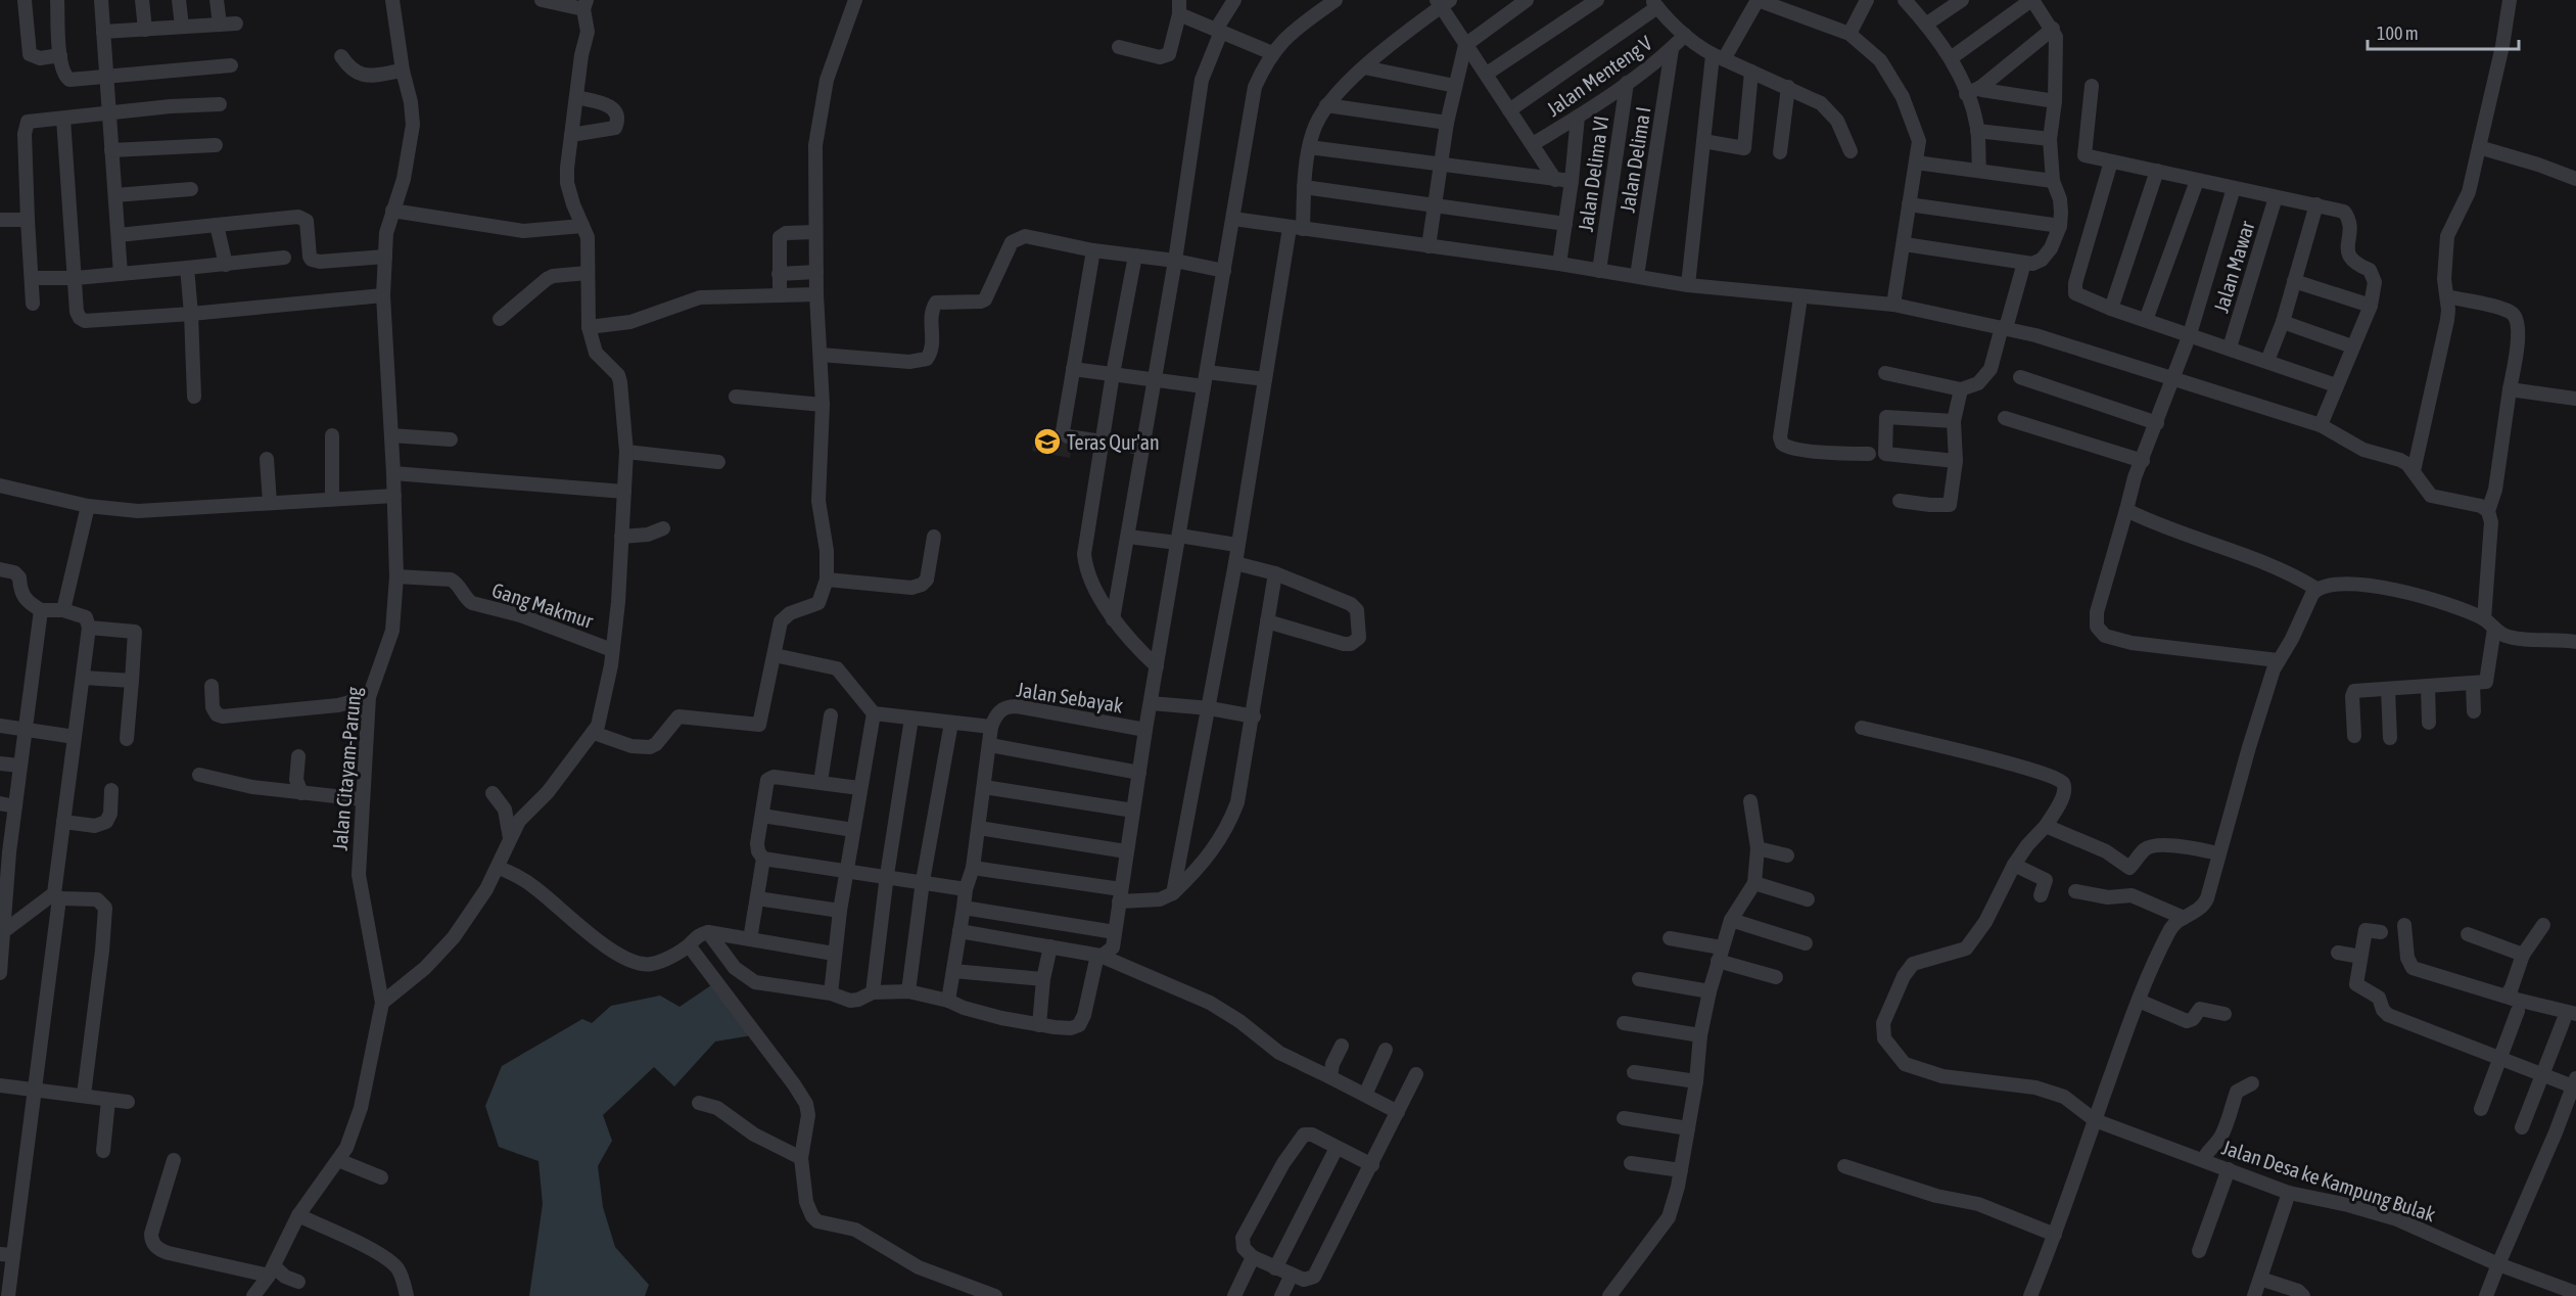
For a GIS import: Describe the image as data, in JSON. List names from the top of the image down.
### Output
{
  "streets": {
    "street": [
      "Jalan Menteng V",
      "Jalan Delima I",
      "Jalan Delima VI",
      "Jalan Mawar",
      "Gang Makmur",
      "Jalan Sebayak",
      "Jalan Citayam-Parung",
      "Jalan Desa ke Kampung Bulak"
    ]
  },
  "crossings": [
    ["Jalan Menteng V", "Jalan Delima I"],
    ["Jalan Menteng V", "Jalan Delima VI"],
    ["Gang Makmur", "Jalan Citayam-Parung"]
  ],
  "places": {
    "school or university": ["Teras Qur'an"]
  },
  "scale_bar": "100 m"
}
